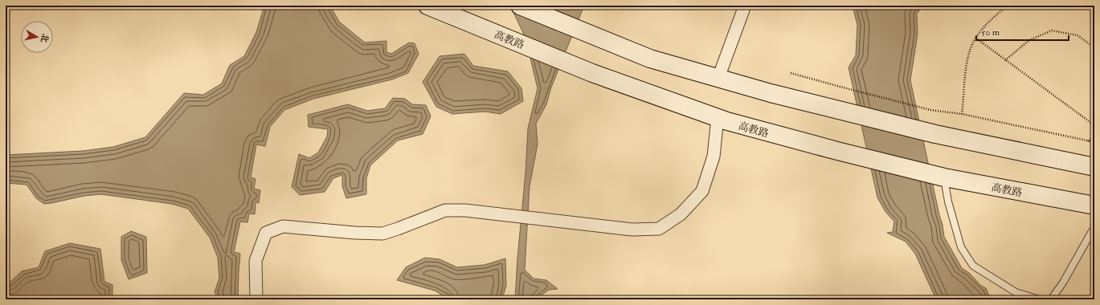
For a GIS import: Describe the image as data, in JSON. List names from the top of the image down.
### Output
{
  "streets": {
    "main road": ["高教路"]
  },
  "scale_bar": "50 m",
  "north": "right"
}
